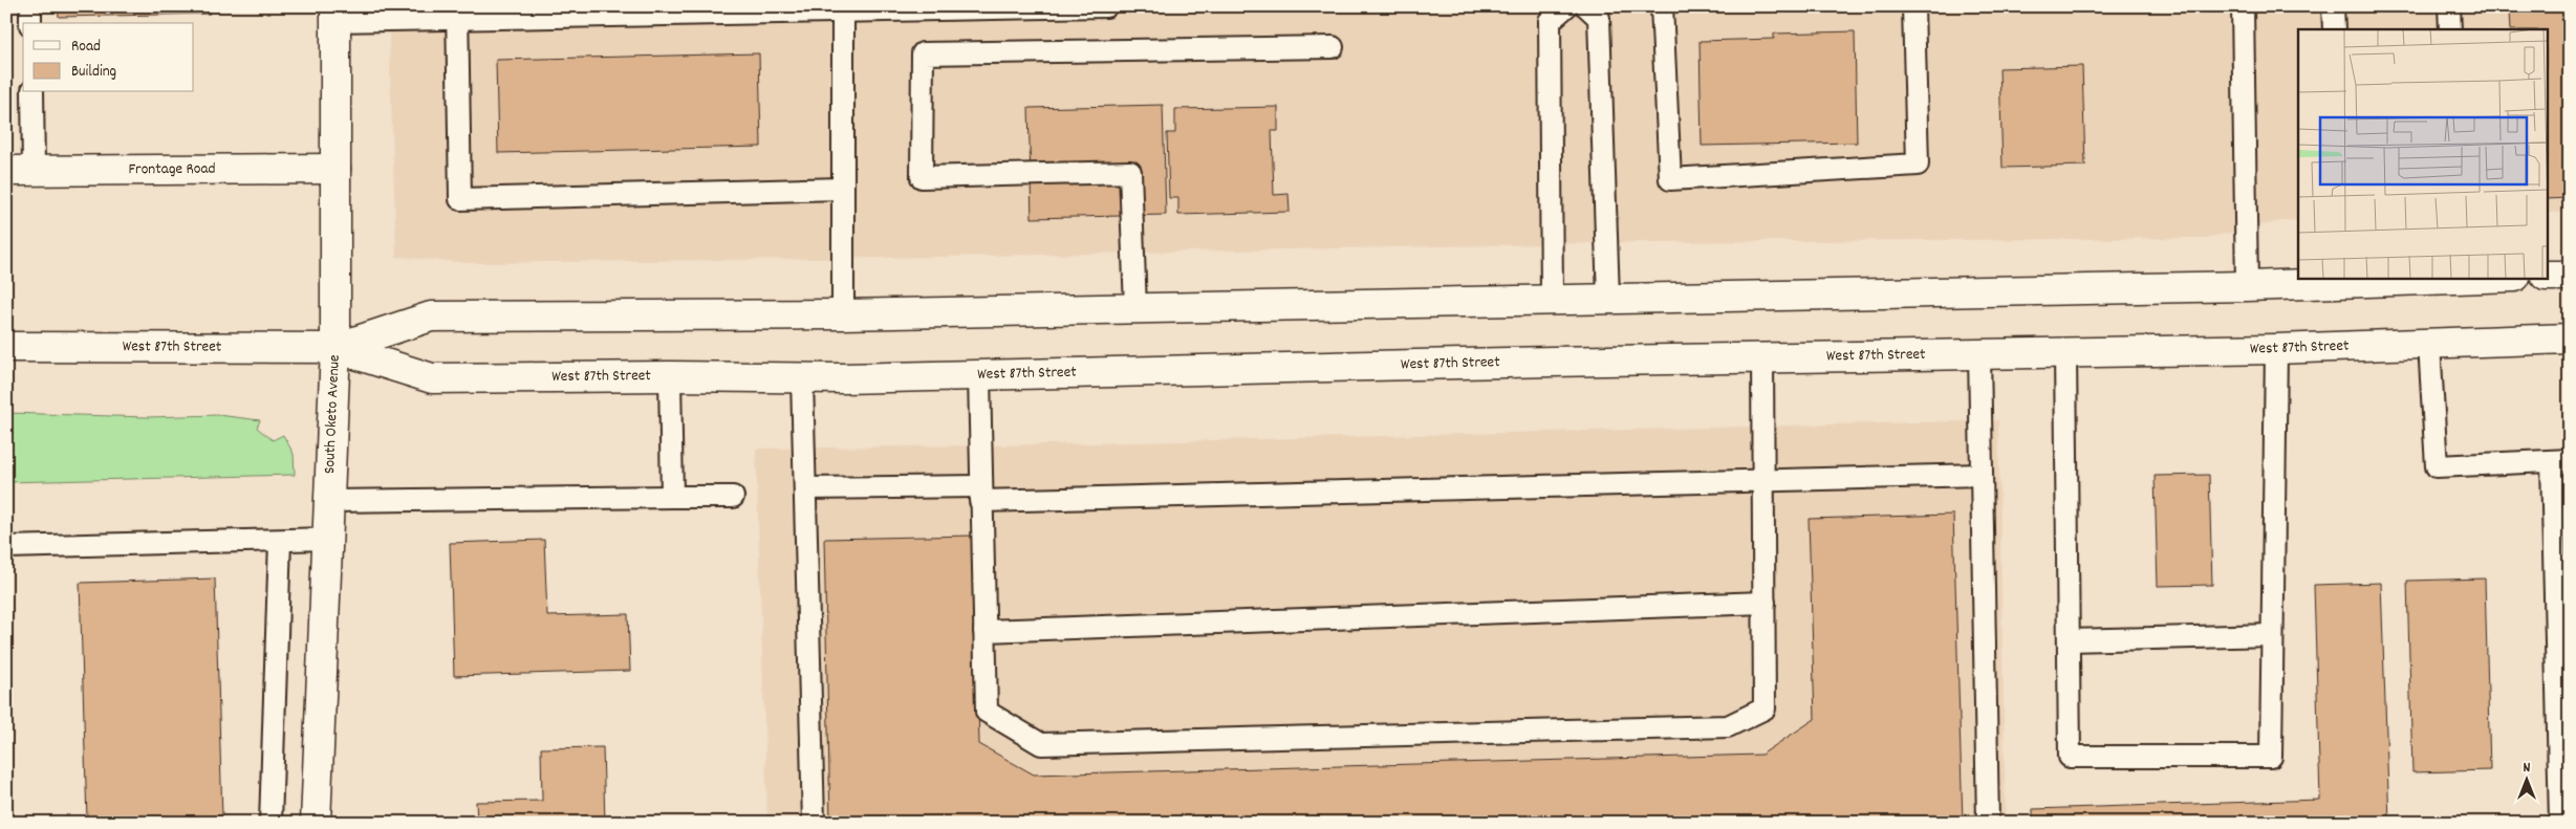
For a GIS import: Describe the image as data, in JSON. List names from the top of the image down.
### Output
{
  "streets": {
    "main road": ["Frontage Road", "West 87th Street", "South Oketo Avenue"]
  },
  "crossings": [
    ["Frontage Road", "South Oketo Avenue"],
    ["West 87th Street", "South Oketo Avenue"]
  ],
  "legend": ["Road", "Building"],
  "north": "top"
}
